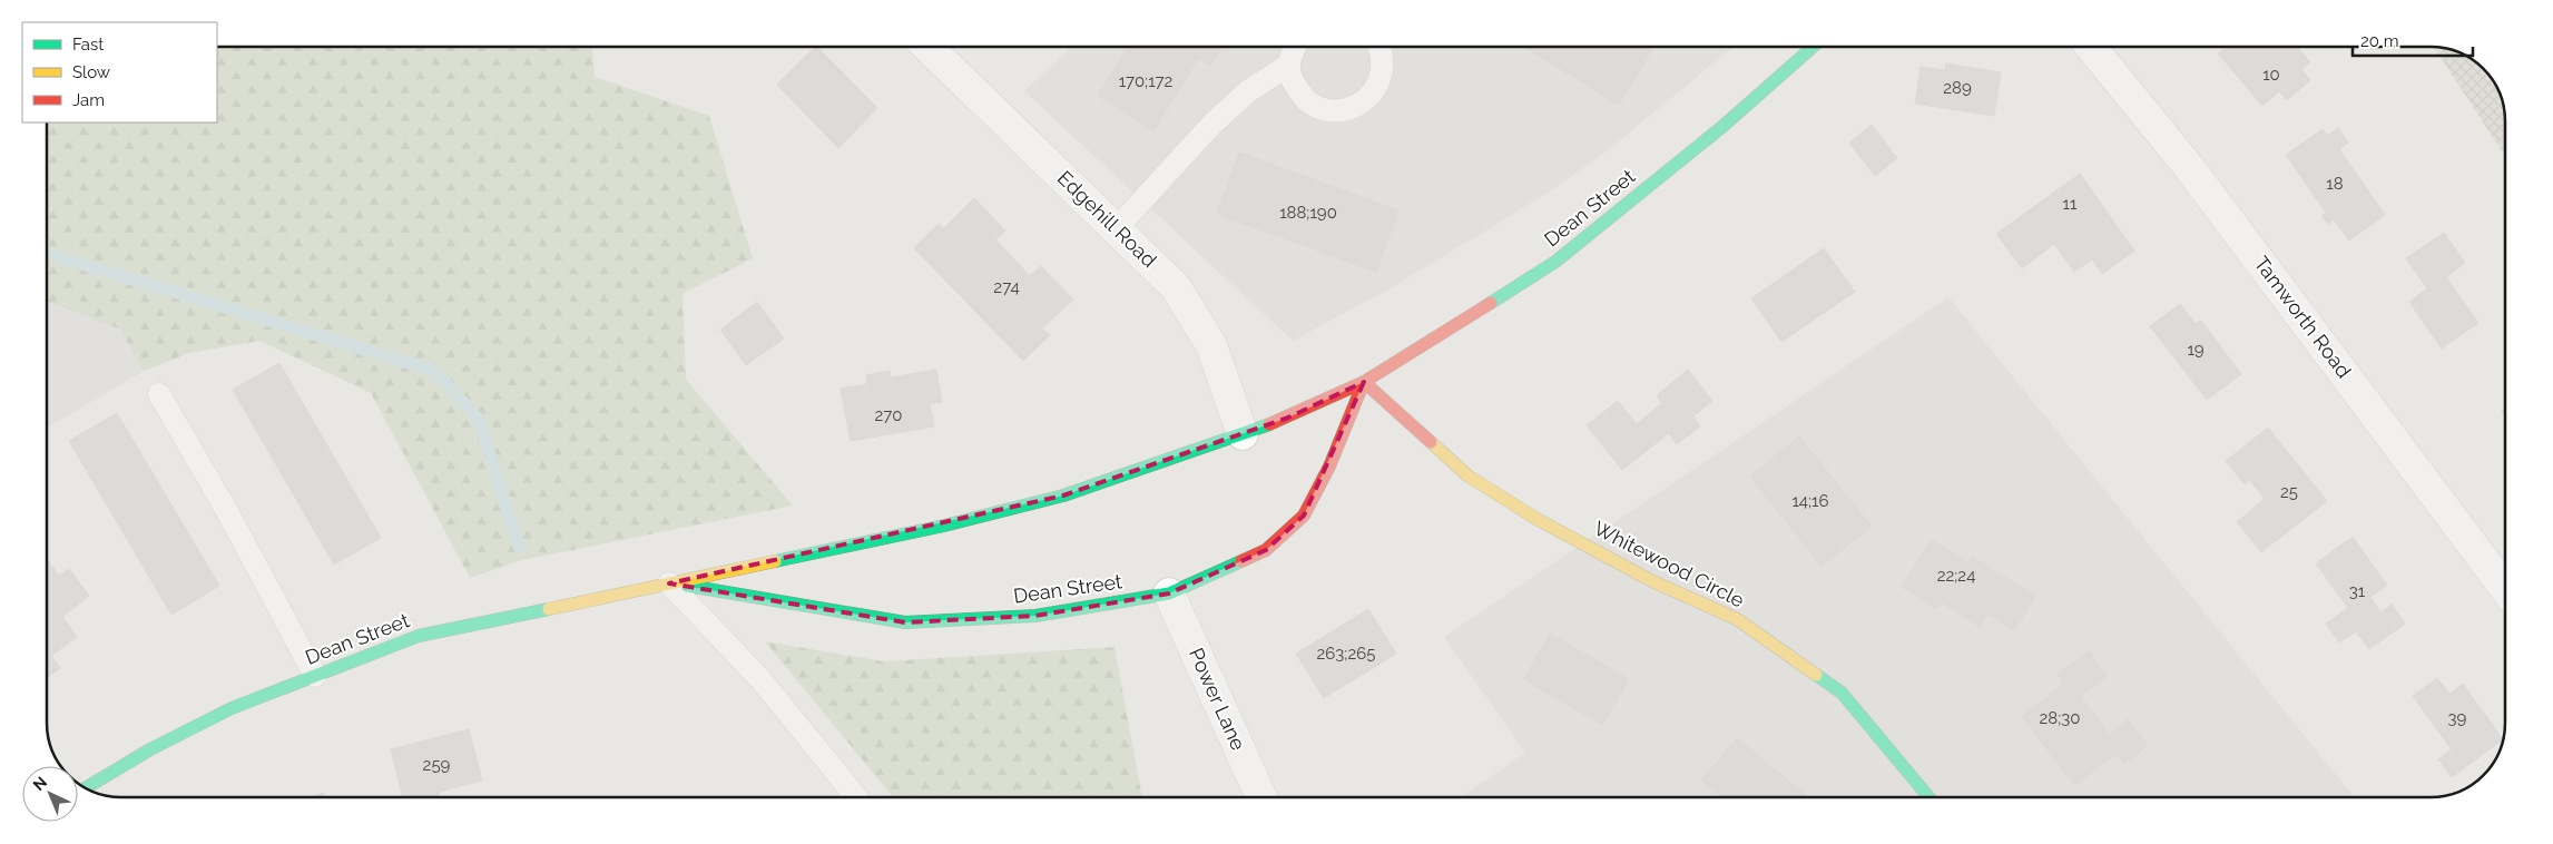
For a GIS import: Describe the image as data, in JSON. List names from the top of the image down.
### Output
{
  "streets": {
    "main road": ["Dean Street", "Whitewood Circle"],
    "street": ["Edgehill Road", "Tamworth Road", "Power Lane"]
  },
  "crossings": [
    ["Dean Street", "Edgehill Road"],
    ["Dean Street", "Whitewood Circle"],
    ["Dean Street", "Power Lane"]
  ],
  "house_numbers": [
    "10",
    "170;172",
    "289",
    "18",
    "11",
    "188;190",
    "274",
    "19",
    "270",
    "25",
    "14;16",
    "22;24",
    "31",
    "263;265",
    "28;30",
    "39",
    "259"
  ],
  "legend": ["Fast", "Slow", "Jam"],
  "scale_bar": "20 m",
  "north": "top left"
}
